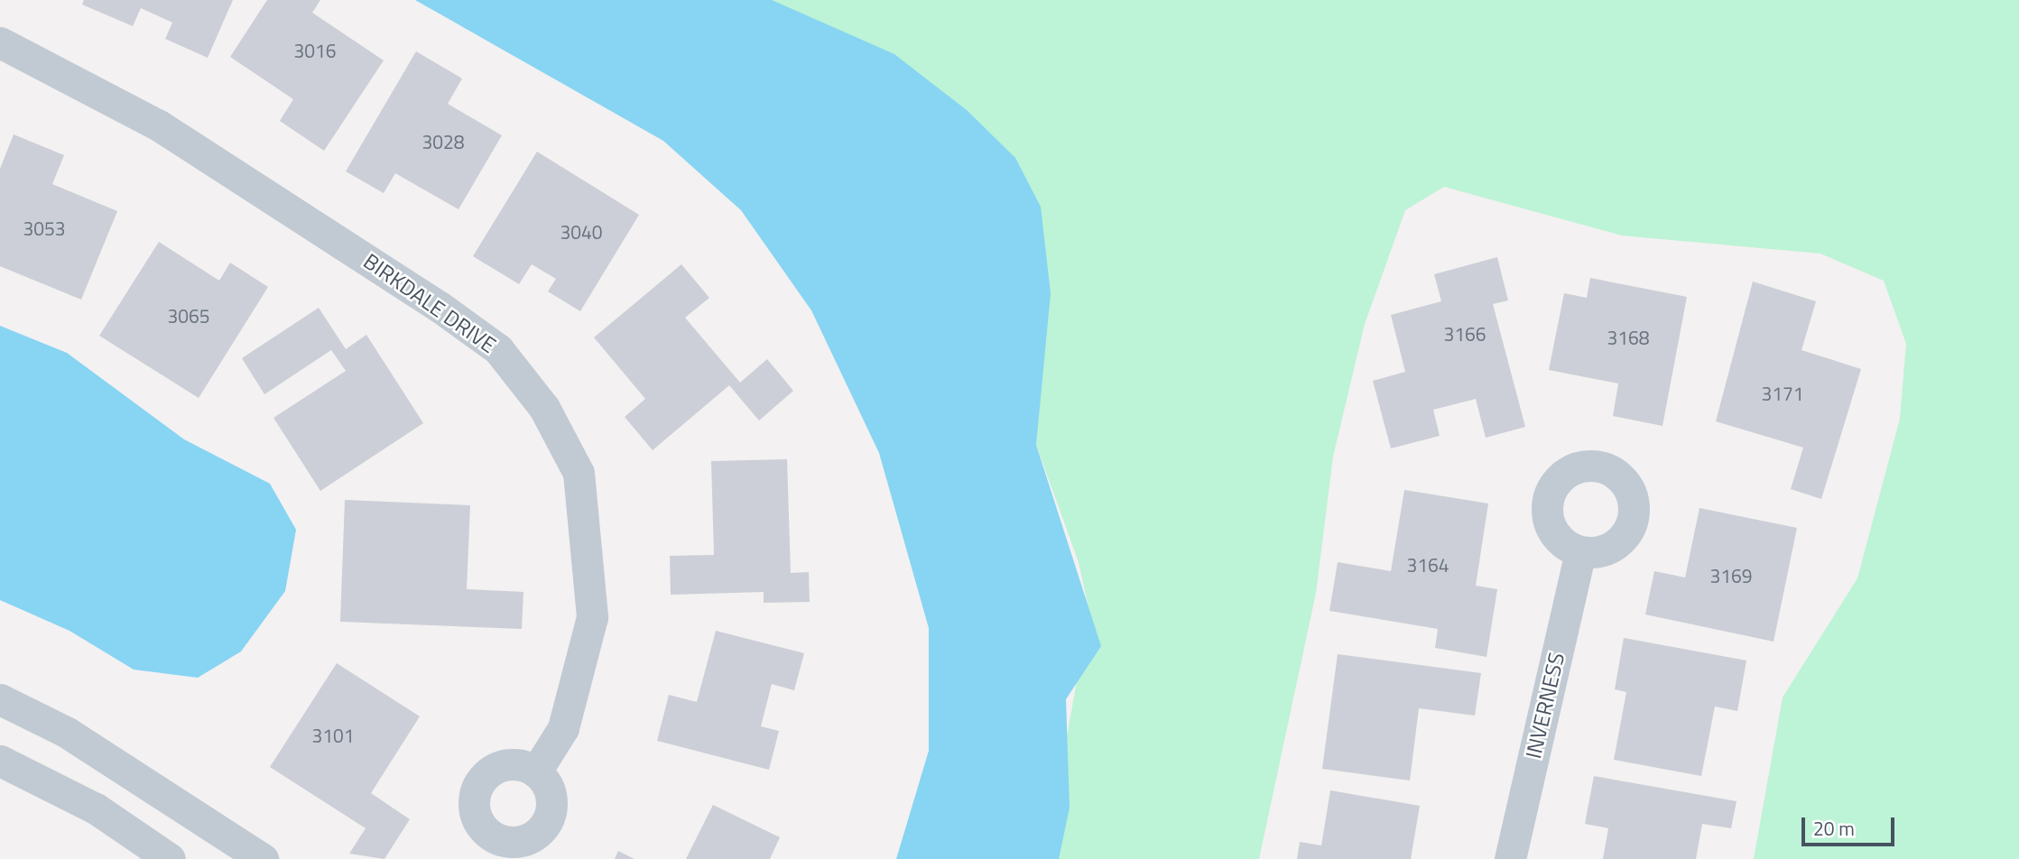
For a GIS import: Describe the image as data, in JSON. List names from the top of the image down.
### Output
{
  "streets": {
    "street": ["BIRKDALE DRIVE", "INVERNESS"]
  },
  "house_numbers": [
    "3016",
    "3028",
    "3053",
    "3040",
    "3065",
    "3166",
    "3168",
    "3171",
    "3164",
    "3169",
    "3101"
  ],
  "scale_bar": "20 m"
}
